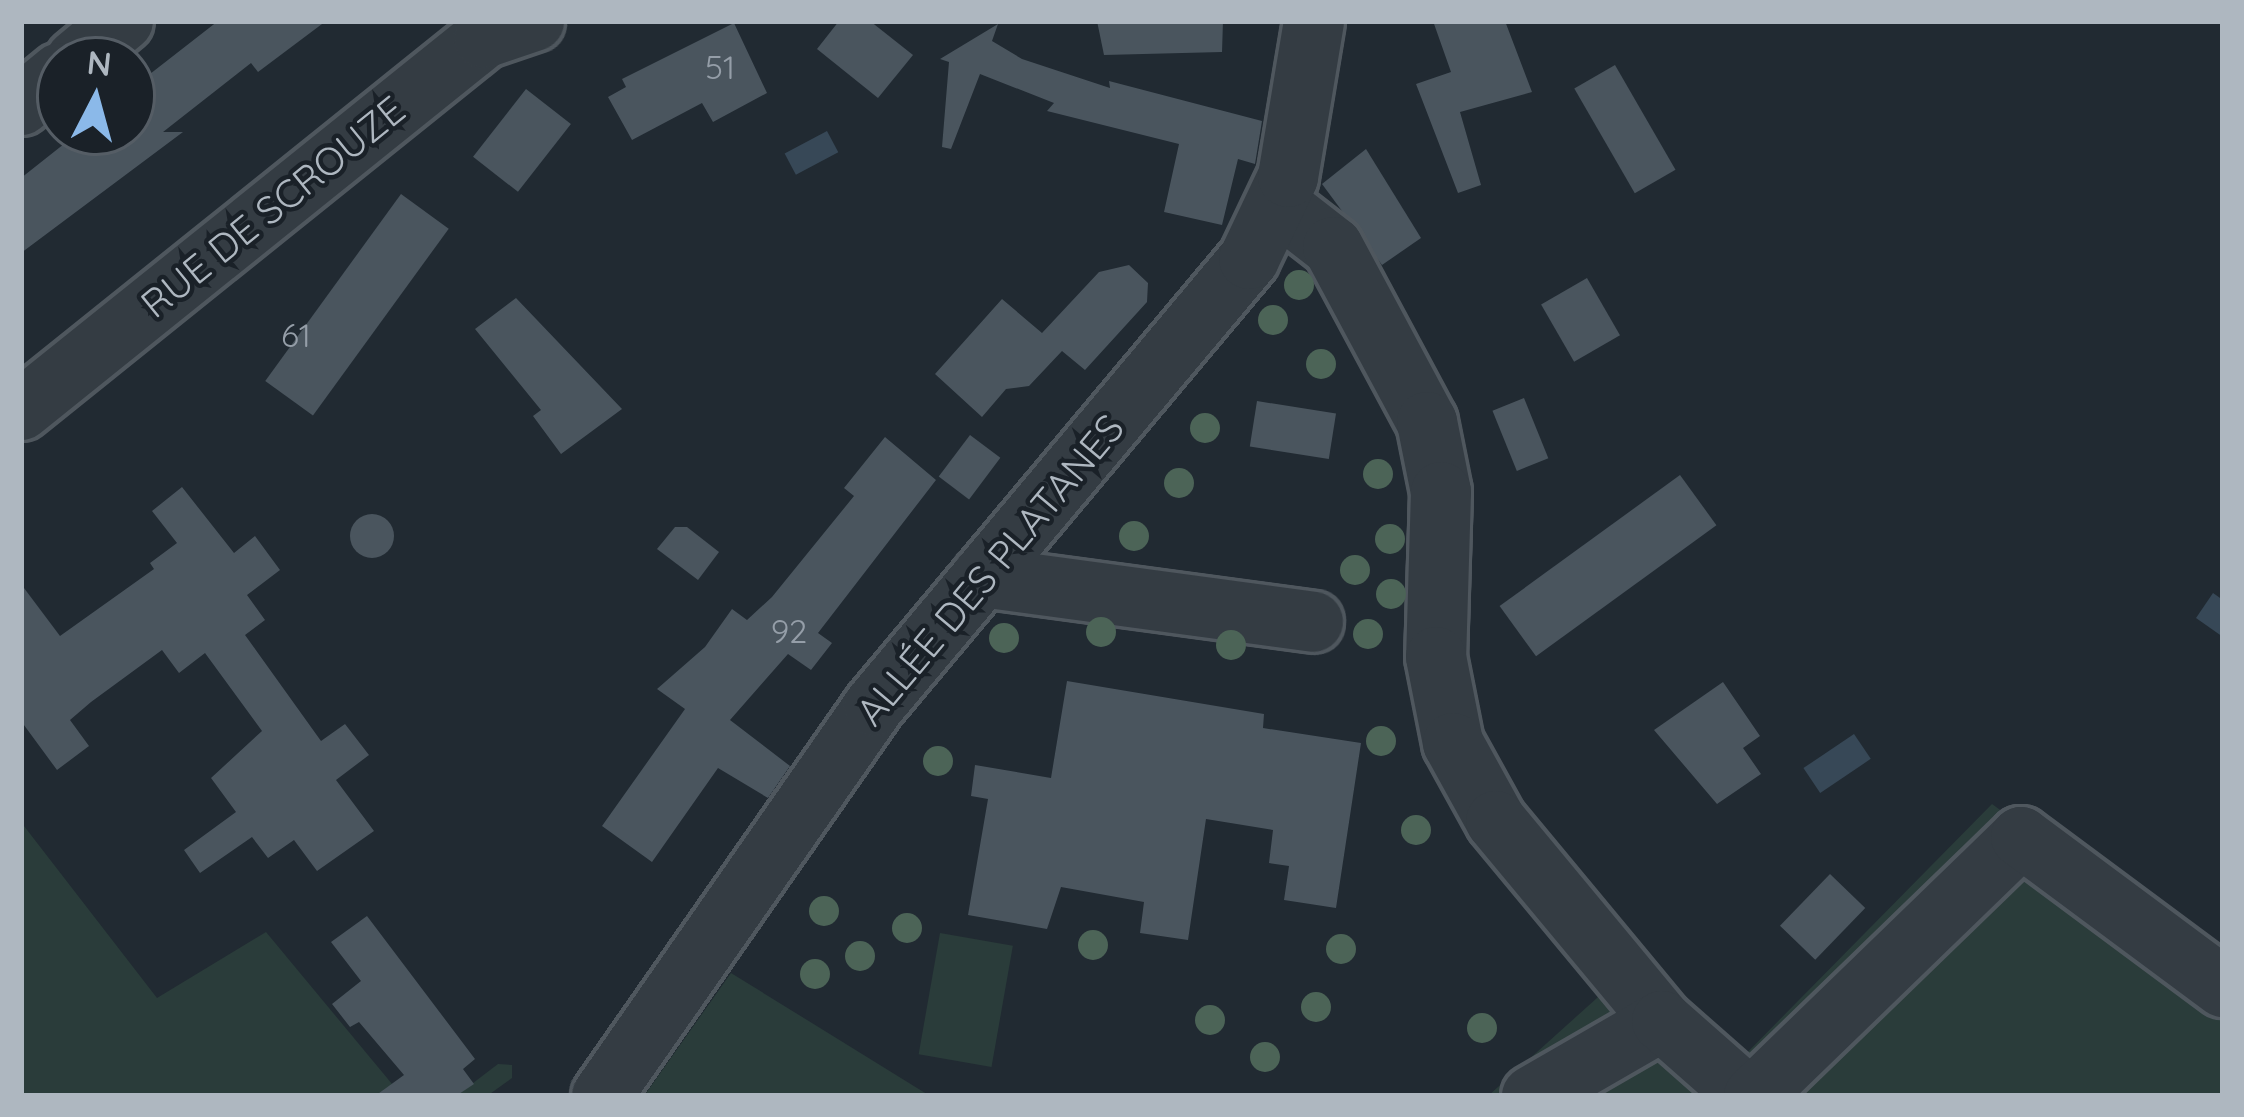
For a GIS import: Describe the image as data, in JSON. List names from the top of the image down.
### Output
{
  "streets": {
    "street": ["RUE DE SCROUZE", "ALLÉE DES PLATANES"]
  },
  "house_numbers": ["51", "61", "92"],
  "north": "top"
}
